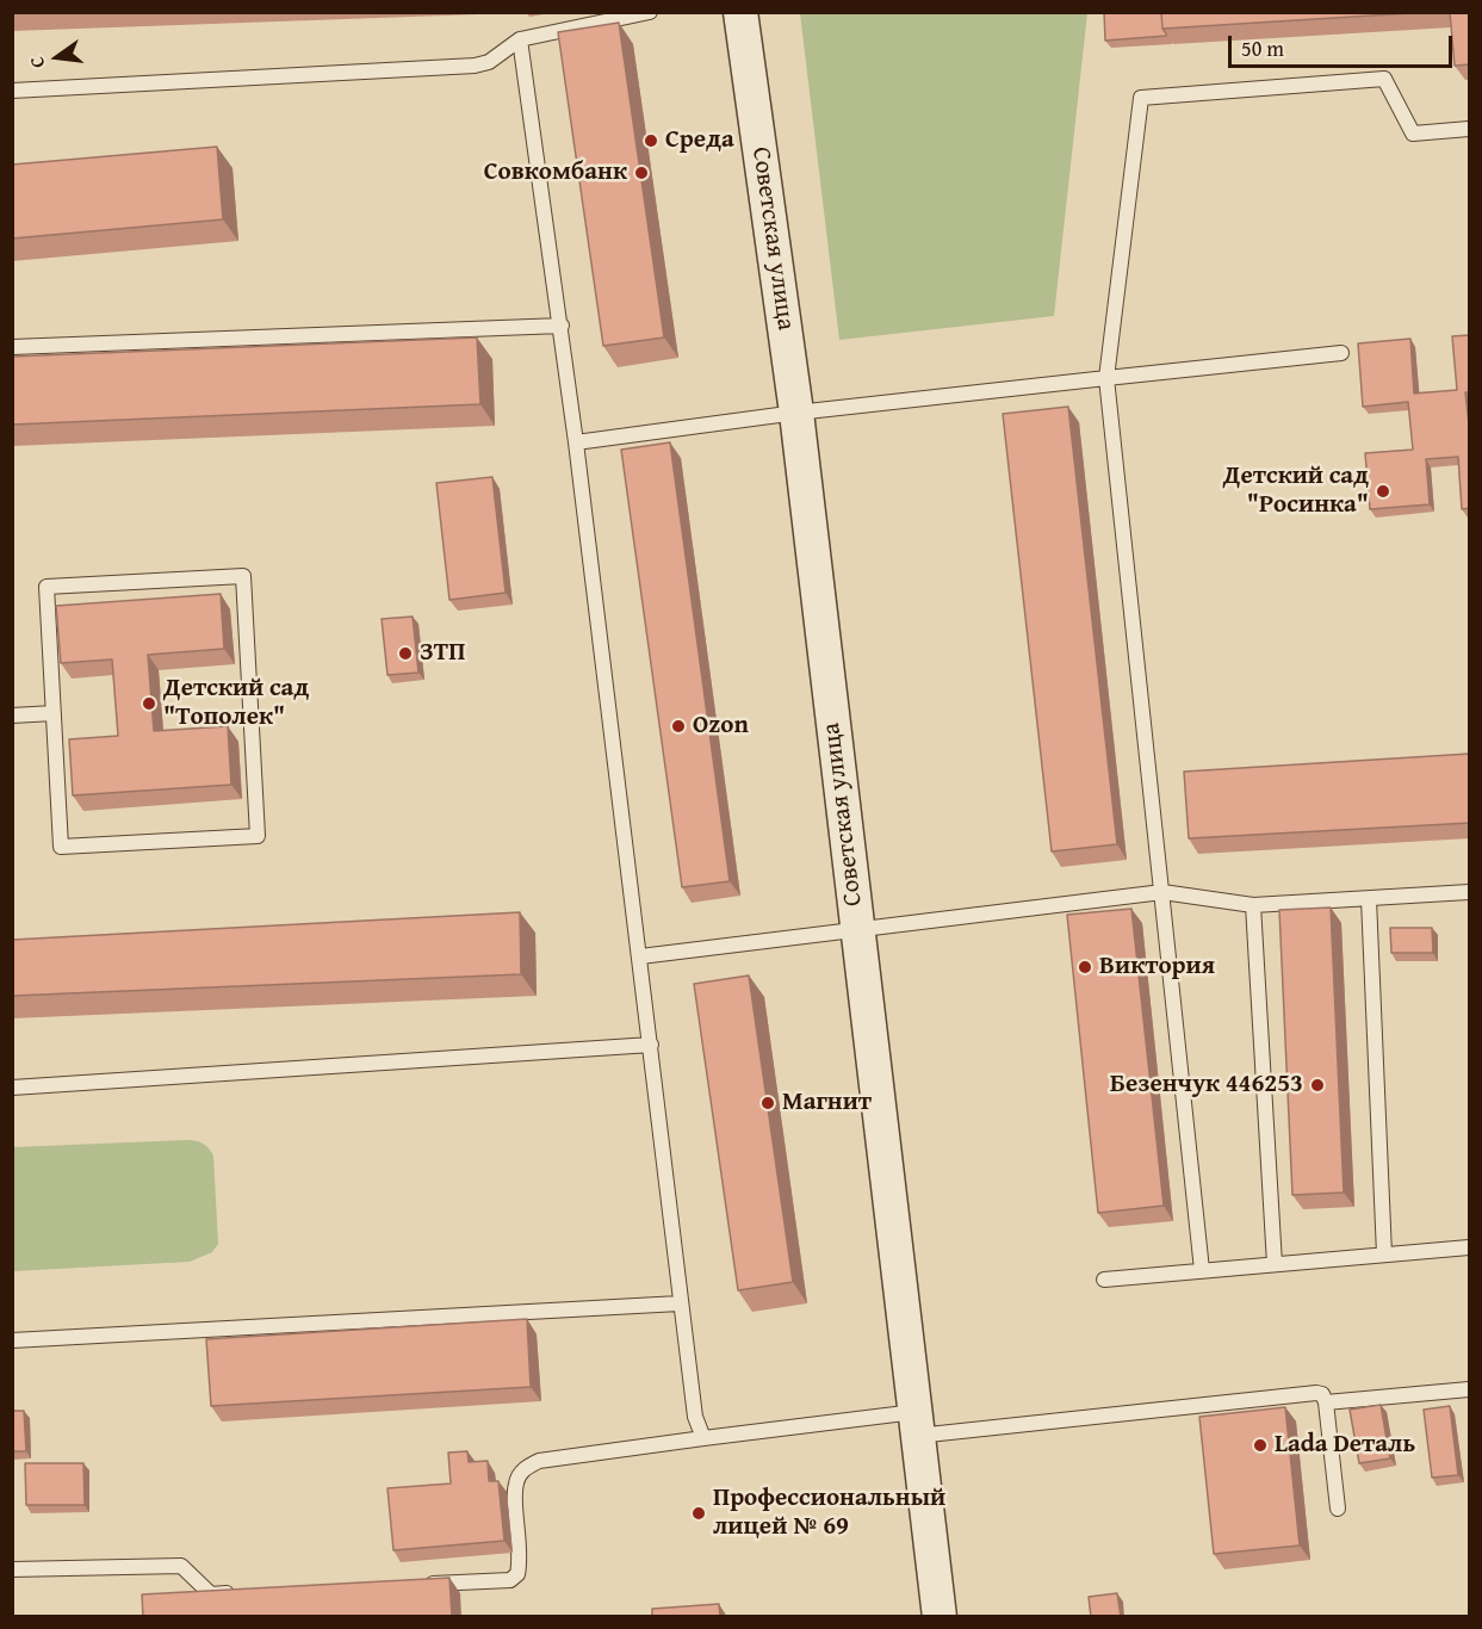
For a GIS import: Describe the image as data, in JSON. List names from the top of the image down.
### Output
{
  "streets": {
    "street": ["Советская улица"]
  },
  "places": [
    "Среда",
    "Совкомбанк",
    "Детский сад \"Росинка\"",
    "ЗТП",
    "Детский сад \"Тополек\"",
    "Ozon",
    "Виктория",
    "Безенчук 446253",
    "Магнит",
    "Lada Dеталь",
    "Профессиональный лицей № 69"
  ],
  "scale_bar": "50 m",
  "north": "left"
}
